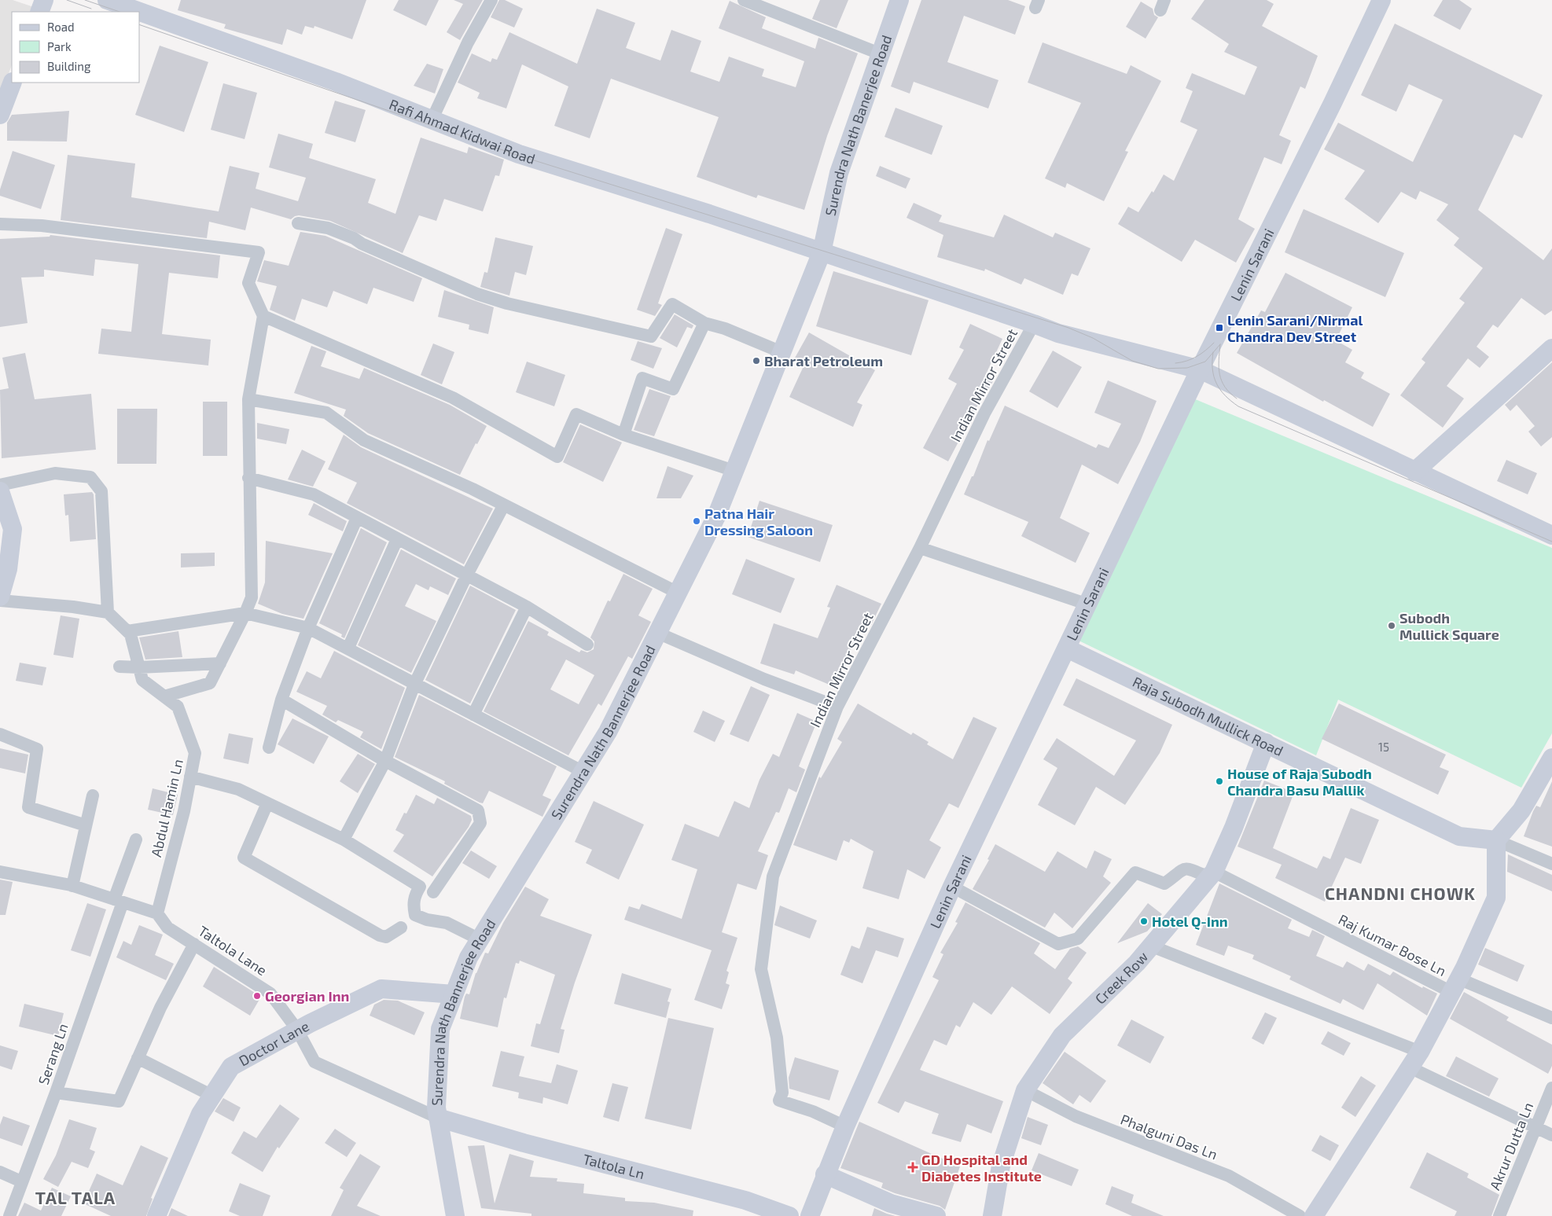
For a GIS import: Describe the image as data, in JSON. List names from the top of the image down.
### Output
{
  "streets": {
    "main road": [
      "Surendra Nath Banerjee Road",
      "Rafi Ahmad Kidwai Road",
      "Lenin Sarani",
      "Raja Subodh Mullick Road",
      "Surendra Nath Bannerjee Road",
      "Creek Row",
      "Doctor Lane",
      "Taltola Ln"
    ],
    "street": [
      "Indian Mirror Street",
      "Abdul Hamin Ln",
      "Raj Kumar Bose Ln",
      "Taltola Lane",
      "Serang Ln",
      "Phalguni Das Ln",
      "Akrur Dutta Ln"
    ]
  },
  "crossings": [
    ["Surendra Nath Banerjee Road", "Rafi Ahmad Kidwai Road"],
    ["Surendra Nath Banerjee Road", "Surendra Nath Bannerjee Road"],
    ["Rafi Ahmad Kidwai Road", "Lenin Sarani"],
    ["Rafi Ahmad Kidwai Road", "Indian Mirror Street"],
    ["Rafi Ahmad Kidwai Road", "Surendra Nath Bannerjee Road"],
    ["Lenin Sarani", "Indian Mirror Street"],
    ["Lenin Sarani", "Raja Subodh Mullick Road"],
    ["Lenin Sarani", "Raj Kumar Bose Ln"],
    ["Raja Subodh Mullick Road", "Creek Row"],
    ["Surendra Nath Bannerjee Road", "Taltola Lane"],
    ["Surendra Nath Bannerjee Road", "Doctor Lane"],
    ["Surendra Nath Bannerjee Road", "Taltola Ln"],
    ["Abdul Hamin Ln", "Taltola Lane"],
    ["Raj Kumar Bose Ln", "Creek Row"],
    ["Taltola Lane", "Doctor Lane"],
    ["Taltola Lane", "Taltola Ln"],
    ["Creek Row", "Phalguni Das Ln"]
  ],
  "districts": ["CHANDNI CHOWK", "TAL TALA"],
  "places": {
    "transit": ["Lenin Sarani/Nirmal Chandra Dev Street"],
    "other": [
      "Bharat Petroleum",
      "Patna Hair Dressing Saloon",
      "Subodh Mullick Square",
      "House of Raja Subodh Chandra Basu Mallik",
      "Hotel Q-Inn",
      "Georgian Inn"
    ],
    "health": ["GD Hospital and Diabetes Institute"]
  },
  "house_numbers": ["15"],
  "legend": ["Road", "Park", "Building"]
}
